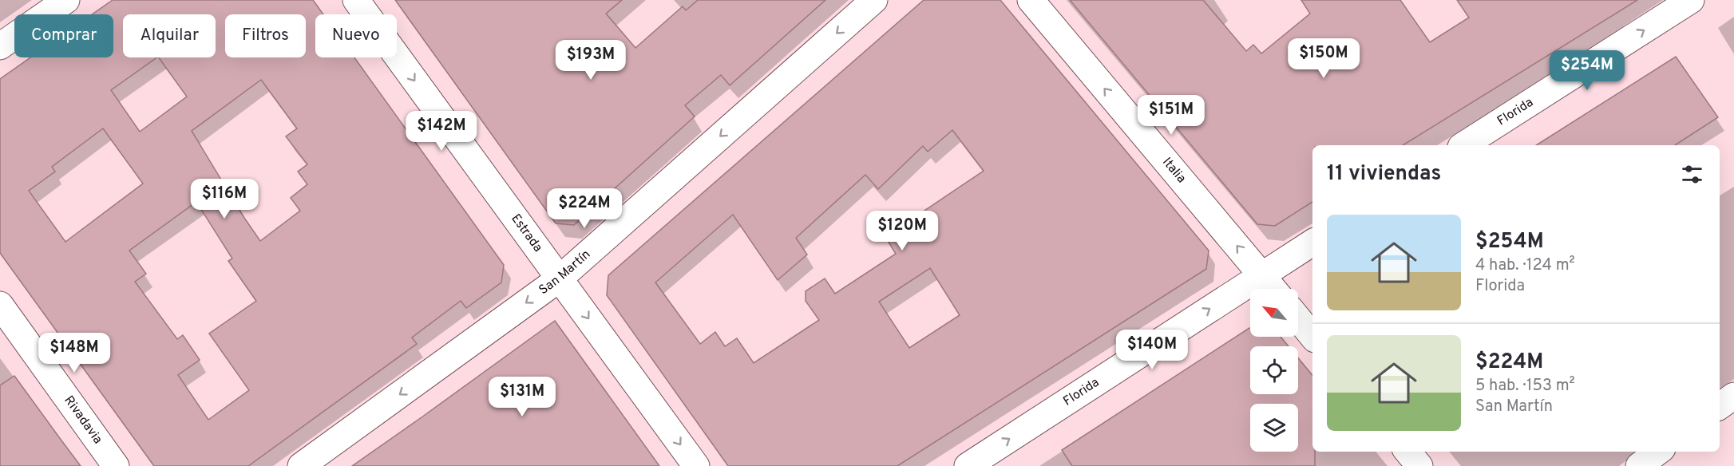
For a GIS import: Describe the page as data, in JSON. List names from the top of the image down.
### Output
{
  "streets": {
    "street": [
      "Florida",
      "Italia",
      "Estrada",
      "San Martín",
      "Rivadavia"
    ]
  },
  "crossings": [
    ["Florida", "Italia"],
    ["Estrada", "San Martín"]
  ],
  "one_way": [
    "Florida",
    "Italia",
    "Estrada",
    "San Martín"
  ],
  "north": "top left",
  "page": {
    "chip": [
      "Comprar",
      "Alquilar",
      "Filtros",
      "Nuevo"
    ],
    "price": [
      "$150M",
      "$193M",
      "$254M",
      "$151M",
      "$142M",
      "$116M",
      "$224M",
      "$120M",
      "$140M",
      "$148M",
      "$131M"
    ],
    "heading": "11 viviendas",
    "list": [
      {
        "name": "$254M",
        "note": "4 hab. · 124 m² · Florida"
      },
      {
        "name": "$224M",
        "note": "5 hab. · 153 m² · San Martín"
      }
    ]
  }
}
